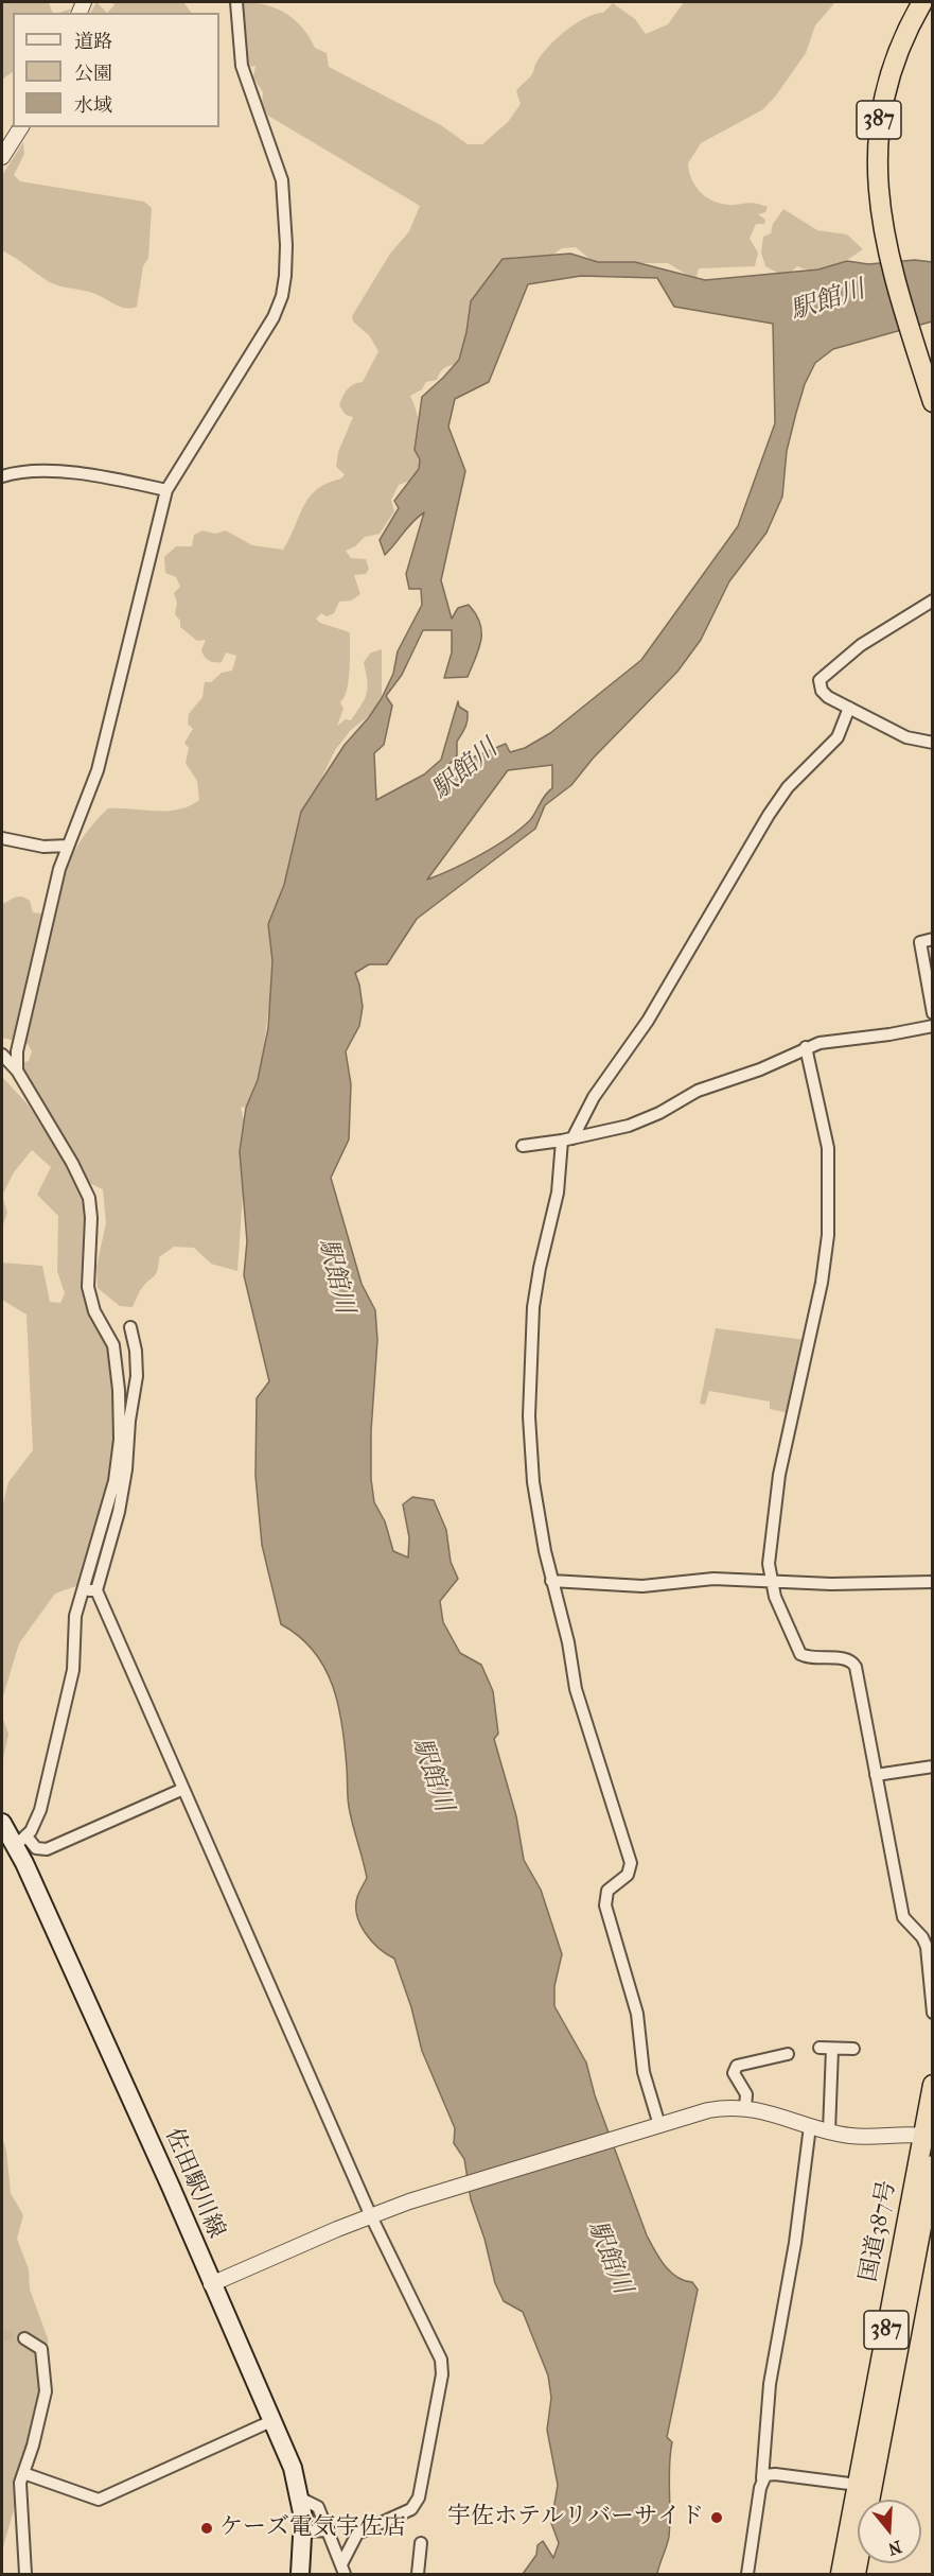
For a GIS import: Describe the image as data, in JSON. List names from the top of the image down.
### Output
{
  "streets": {
    "highway": ["387", "国道387号"],
    "main road": ["佐田駅川線"]
  },
  "water": ["駅館川"],
  "places": ["宇佐ホテルリバーサイド", "ケーズ電気宇佐店"],
  "legend": ["道路", "公園", "水域"],
  "north": "bottom"
}
